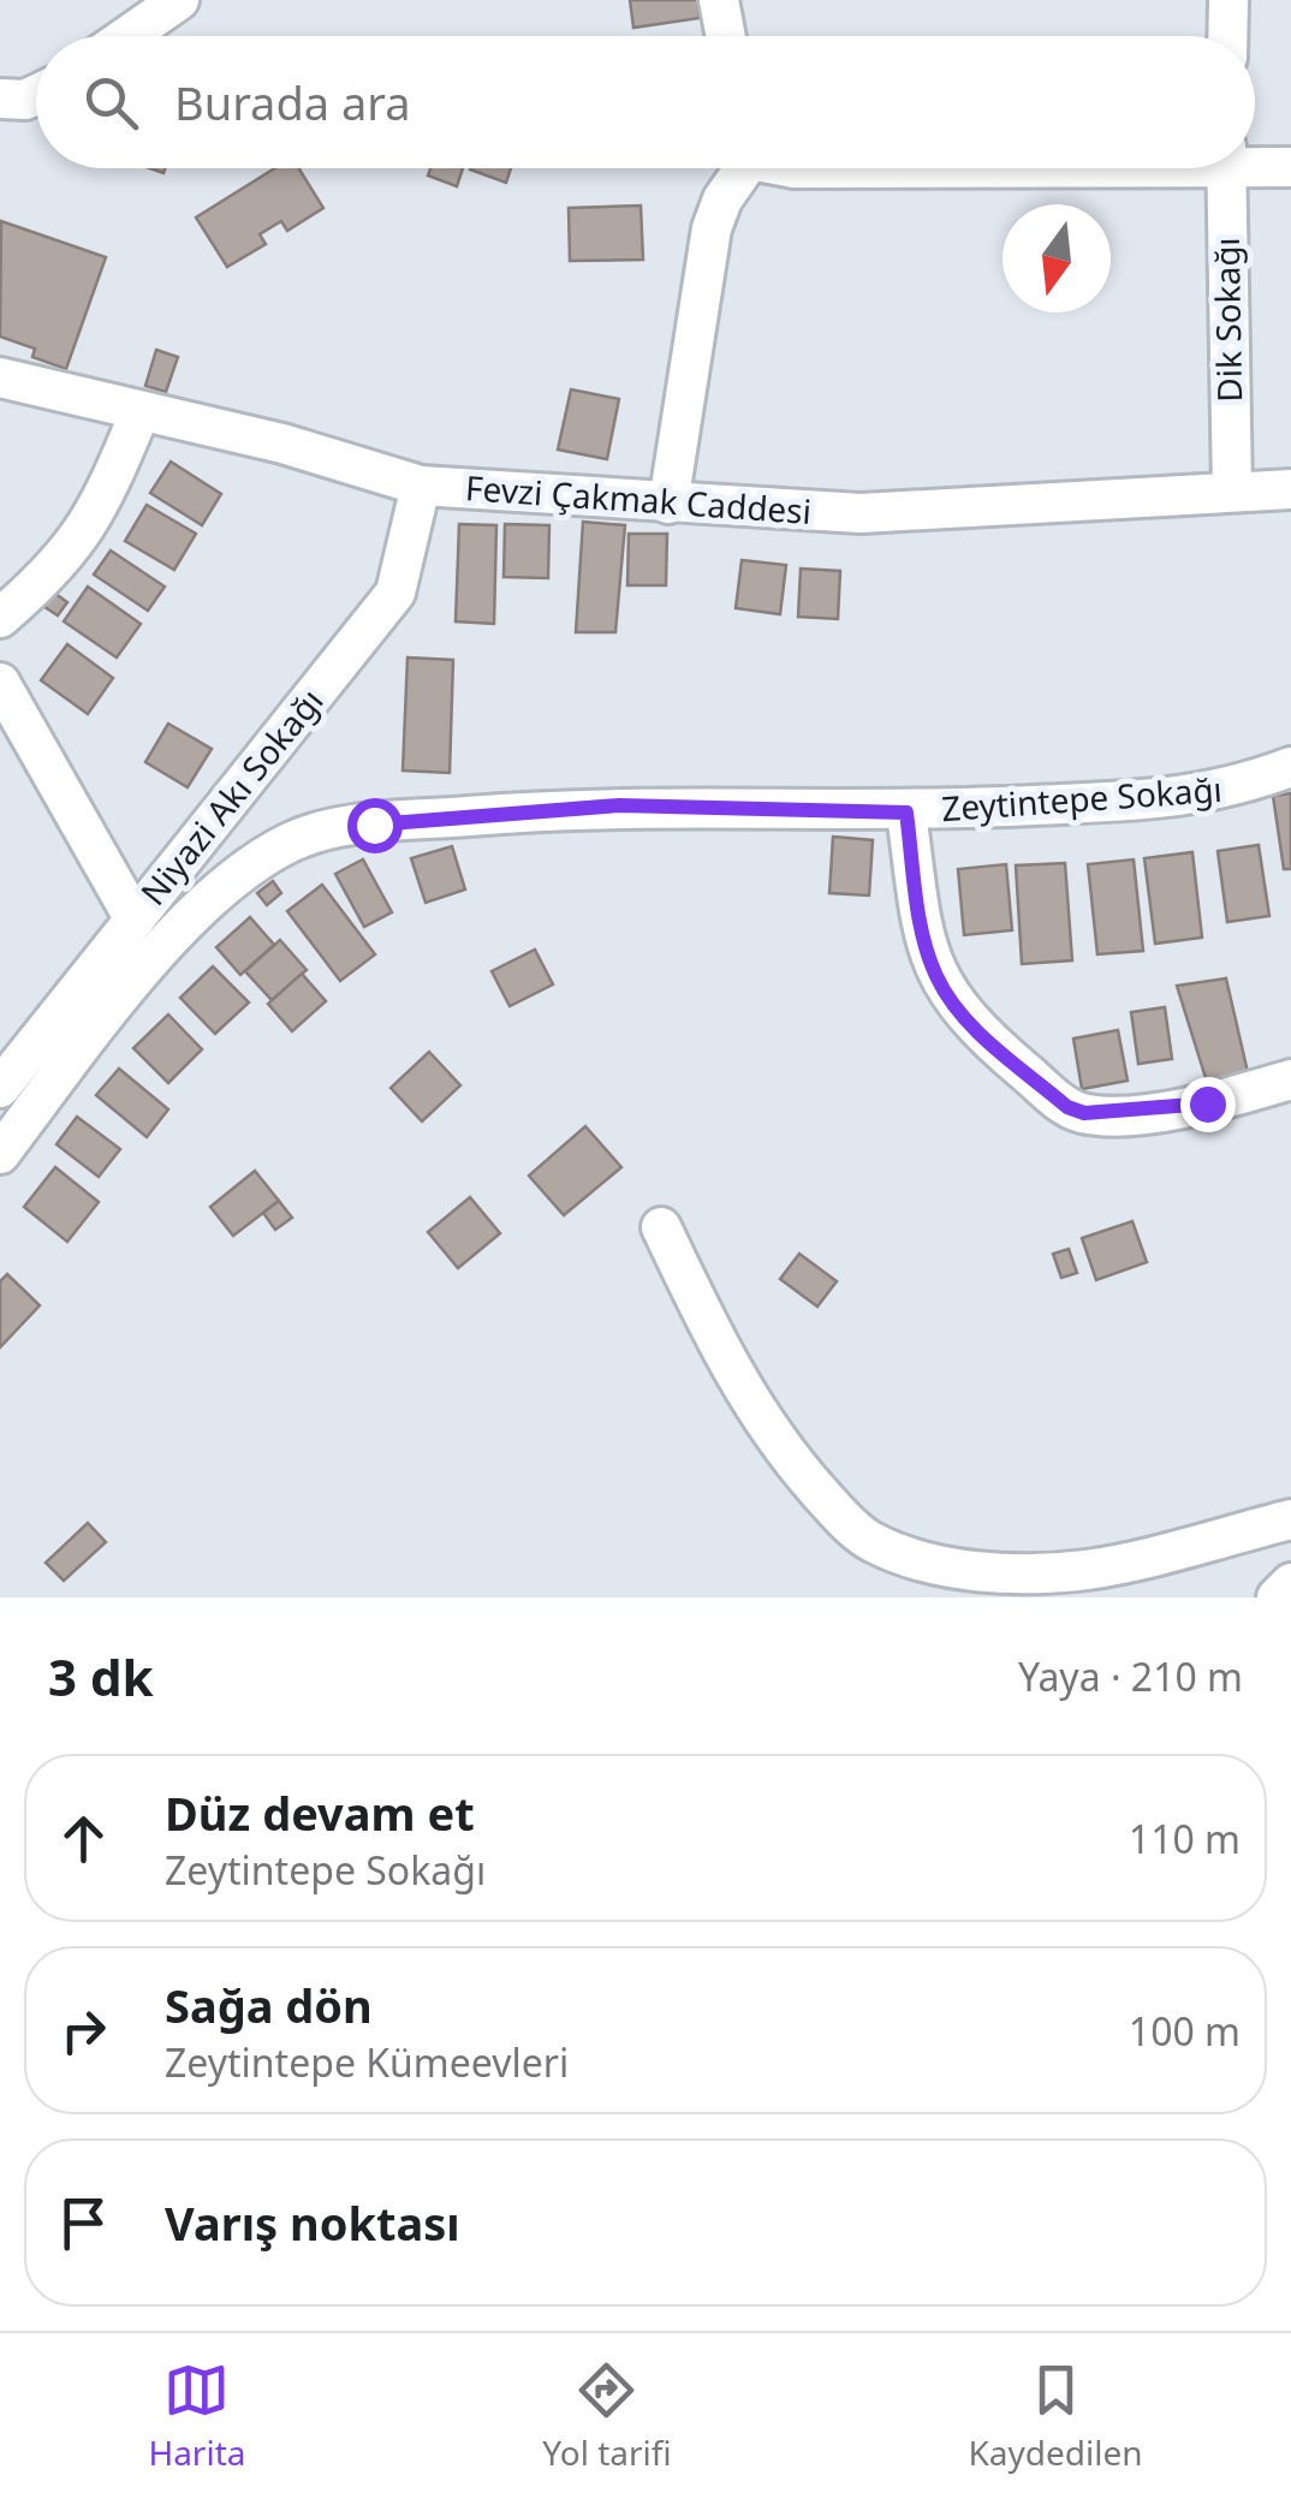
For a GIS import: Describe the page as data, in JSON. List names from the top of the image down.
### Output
{
  "streets": {
    "street": [
      "Dik Sokağı",
      "Fevzi Çakmak Caddesi",
      "Niyazi Akı Sokağı",
      "Zeytintepe Sokağı"
    ]
  },
  "crossings": [
    ["Dik Sokağı", "Fevzi Çakmak Caddesi"],
    ["Fevzi Çakmak Caddesi", "Niyazi Akı Sokağı"]
  ],
  "north": "bottom",
  "page": {
    "search": "Burada ara",
    "heading": ["3 dk", "Yaya · 210 m"],
    "list": [
      ["Düz devam et", "Zeytintepe Sokağı", "110 m"],
      ["Sağa dön", "Zeytintepe Kümeevleri", "100 m"],
      "Varış noktası"
    ],
    "nav": ["Harita", "Yol tarifi", "Kaydedilen"]
  }
}
